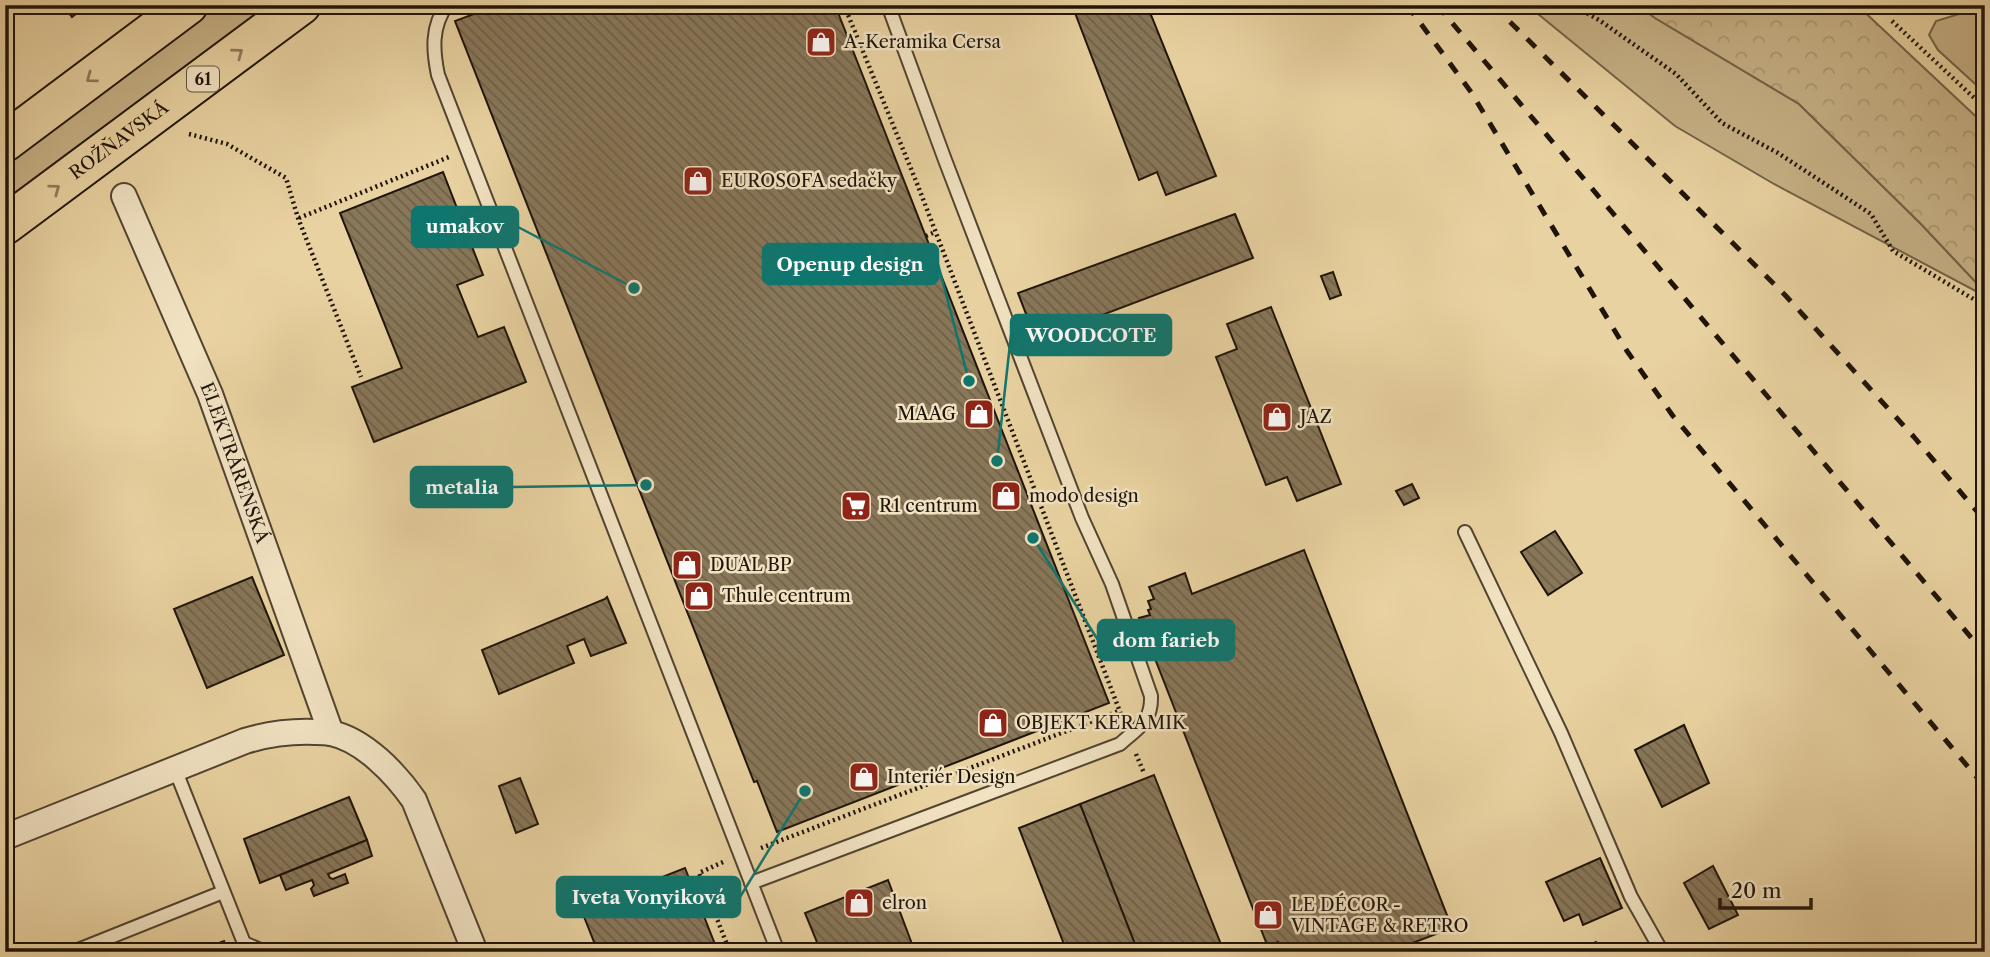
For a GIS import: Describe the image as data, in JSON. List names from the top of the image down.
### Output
{
  "streets": {
    "main road": ["61", "ROŽŇAVSKÁ"],
    "street": ["ELEKTRÁRENSKÁ"]
  },
  "places": {
    "shop": [
      "A-Keramika Cersa",
      "EUROSOFA sedačky",
      "MAAG",
      "JAZ",
      "modo design",
      "DUAL BP",
      "Thule centrum",
      "OBJEKT KERAMIK",
      "Interiér Design",
      "elron",
      "LE DÉCOR - VINTAGE & RETRO"
    ],
    "other": [
      "umakov",
      "Openup design",
      "WOODCOTE",
      "metalia",
      "dom farieb",
      "Iveta Vonyiková"
    ],
    "supermarket": ["R1 centrum"]
  },
  "scale_bar": "20 m"
}
